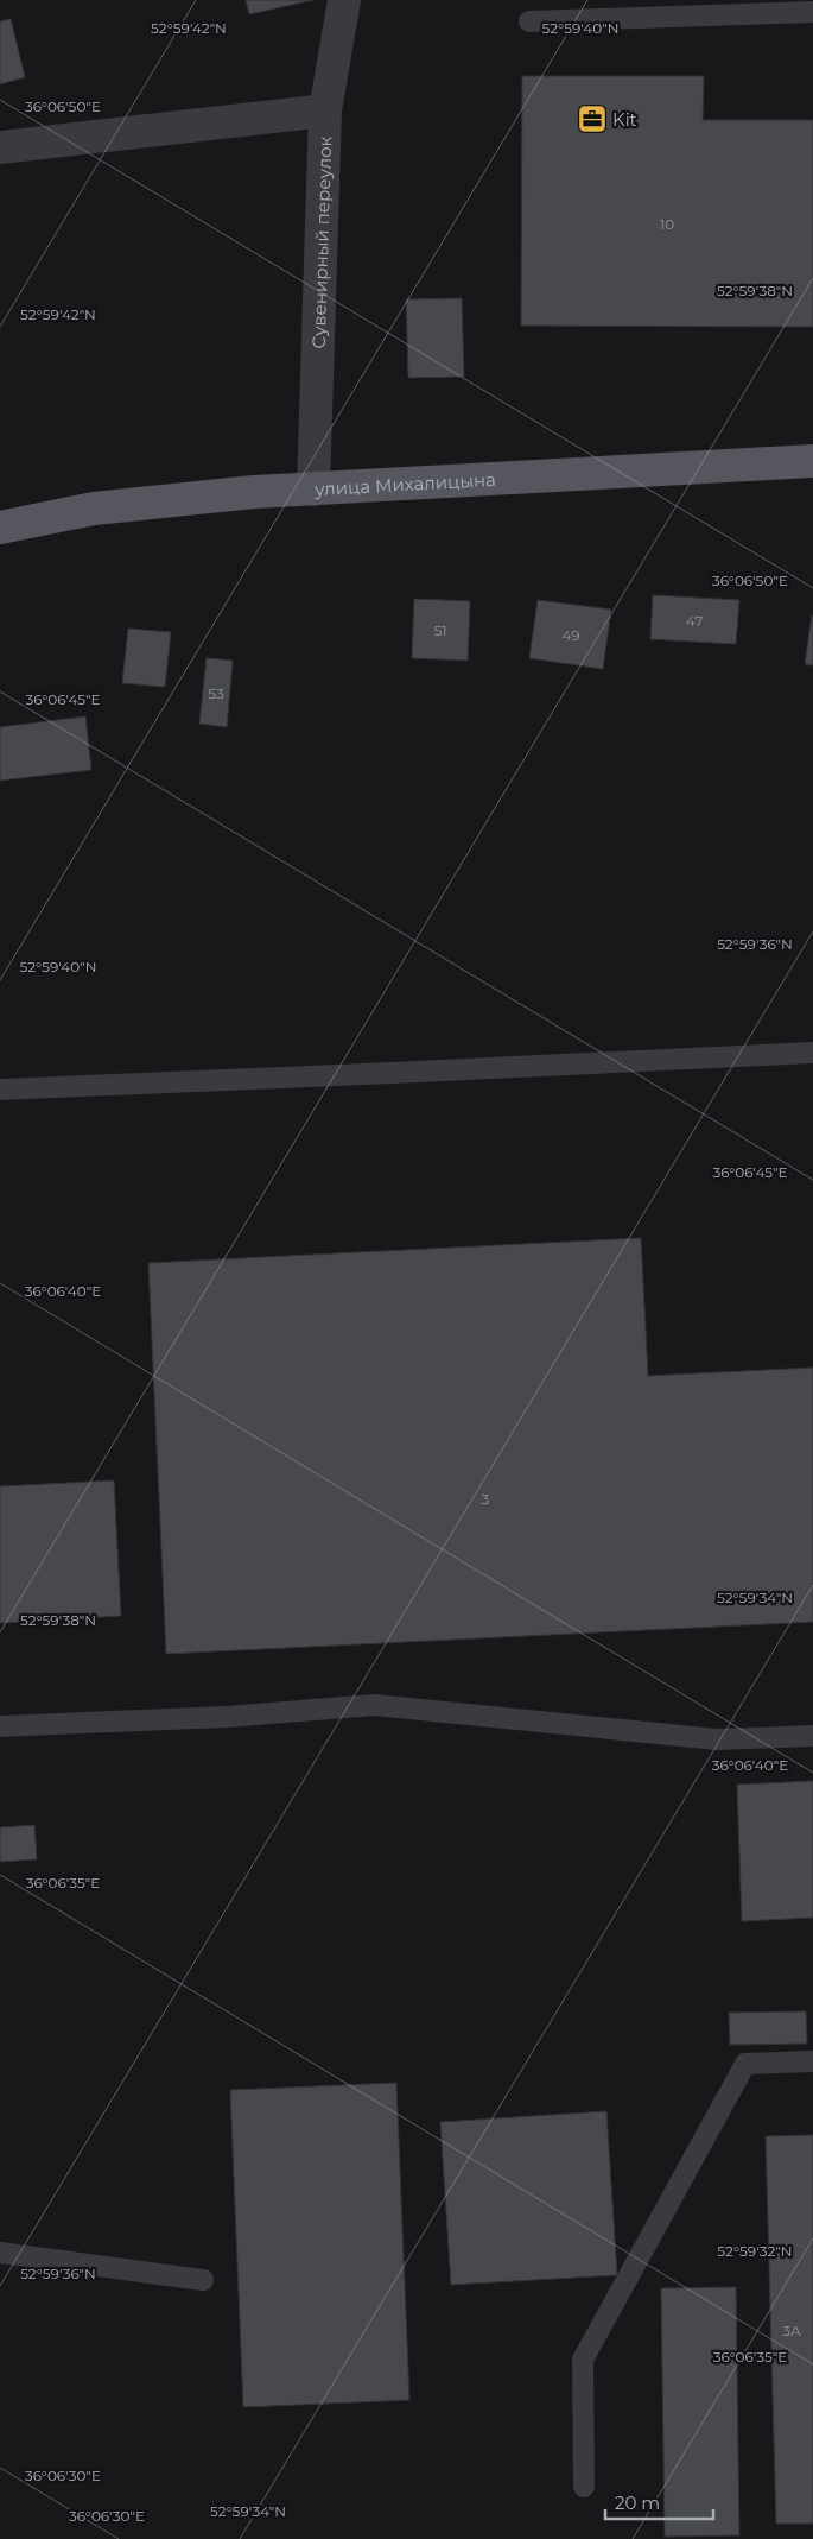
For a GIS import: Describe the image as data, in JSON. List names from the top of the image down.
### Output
{
  "streets": {
    "main road": ["улица Михалицына"],
    "street": ["Сувенирный переулок"]
  },
  "crossings": [
    ["Сувенирный переулок", "улица Михалицына"]
  ],
  "places": {
    "office": ["Kit"]
  },
  "house_numbers": [
    "10",
    "47",
    "51",
    "49",
    "53",
    "3",
    "3А"
  ],
  "scale_bar": "20 m",
  "coordinates": [
    "52°59'42\"N",
    "52°59'40\"N",
    "36°06'50\"E",
    "52°59'38\"N",
    "36°06'45\"E",
    "52°59'36\"N",
    "36°06'40\"E",
    "52°59'34\"N",
    "36°06'35\"E",
    "52°59'32\"N",
    "36°06'30\"E"
  ]
}
